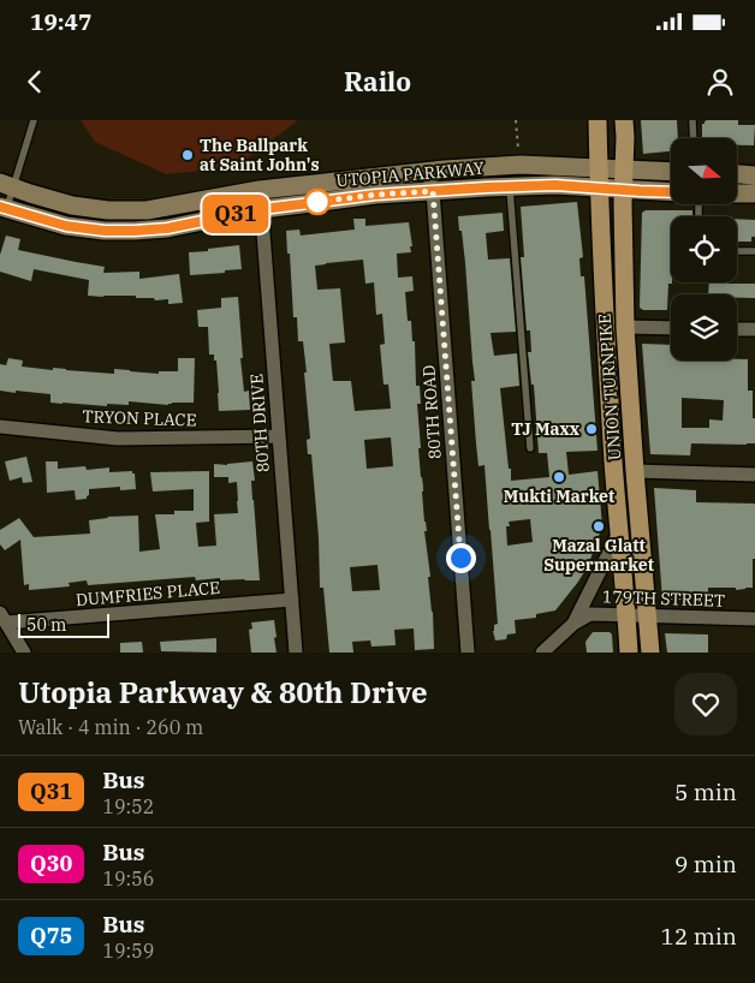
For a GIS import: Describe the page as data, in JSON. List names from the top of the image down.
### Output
{
  "streets": {
    "main road": ["UTOPIA PARKWAY", "UNION TURNPIKE"],
    "street": [
      "80TH ROAD",
      "TRYON PLACE",
      "80TH DRIVE",
      "DUMFRIES PLACE",
      "179TH STREET"
    ]
  },
  "crossings": [
    ["UTOPIA PARKWAY", "UNION TURNPIKE"],
    ["UTOPIA PARKWAY", "80TH ROAD"],
    ["UTOPIA PARKWAY", "80TH DRIVE"],
    ["UNION TURNPIKE", "179TH STREET"],
    ["TRYON PLACE", "80TH DRIVE"],
    ["80TH DRIVE", "DUMFRIES PLACE"]
  ],
  "places": [
    "The Ballpark at Saint John's",
    "TJ Maxx",
    "Mukti Market",
    "Mazal Glatt Supermarket"
  ],
  "lines": ["bus line Q31"],
  "scale_bar": "50 m",
  "north": "right",
  "page": {
    "status": "19:47",
    "header": "Railo",
    "on_map": "Q31",
    "scale": "50 m",
    "heading": ["Utopia Parkway & 80th Drive", "Walk · 4 min · 260 m"],
    "list": [
      {
        "mark": "Q31",
        "name": "Bus",
        "note": "19:52",
        "value": "5 min"
      },
      {
        "mark": "Q30",
        "name": "Bus",
        "note": "19:56",
        "value": "9 min"
      },
      {
        "mark": "Q75",
        "name": "Bus",
        "note": "19:59",
        "value": "12 min"
      }
    ]
  }
}
